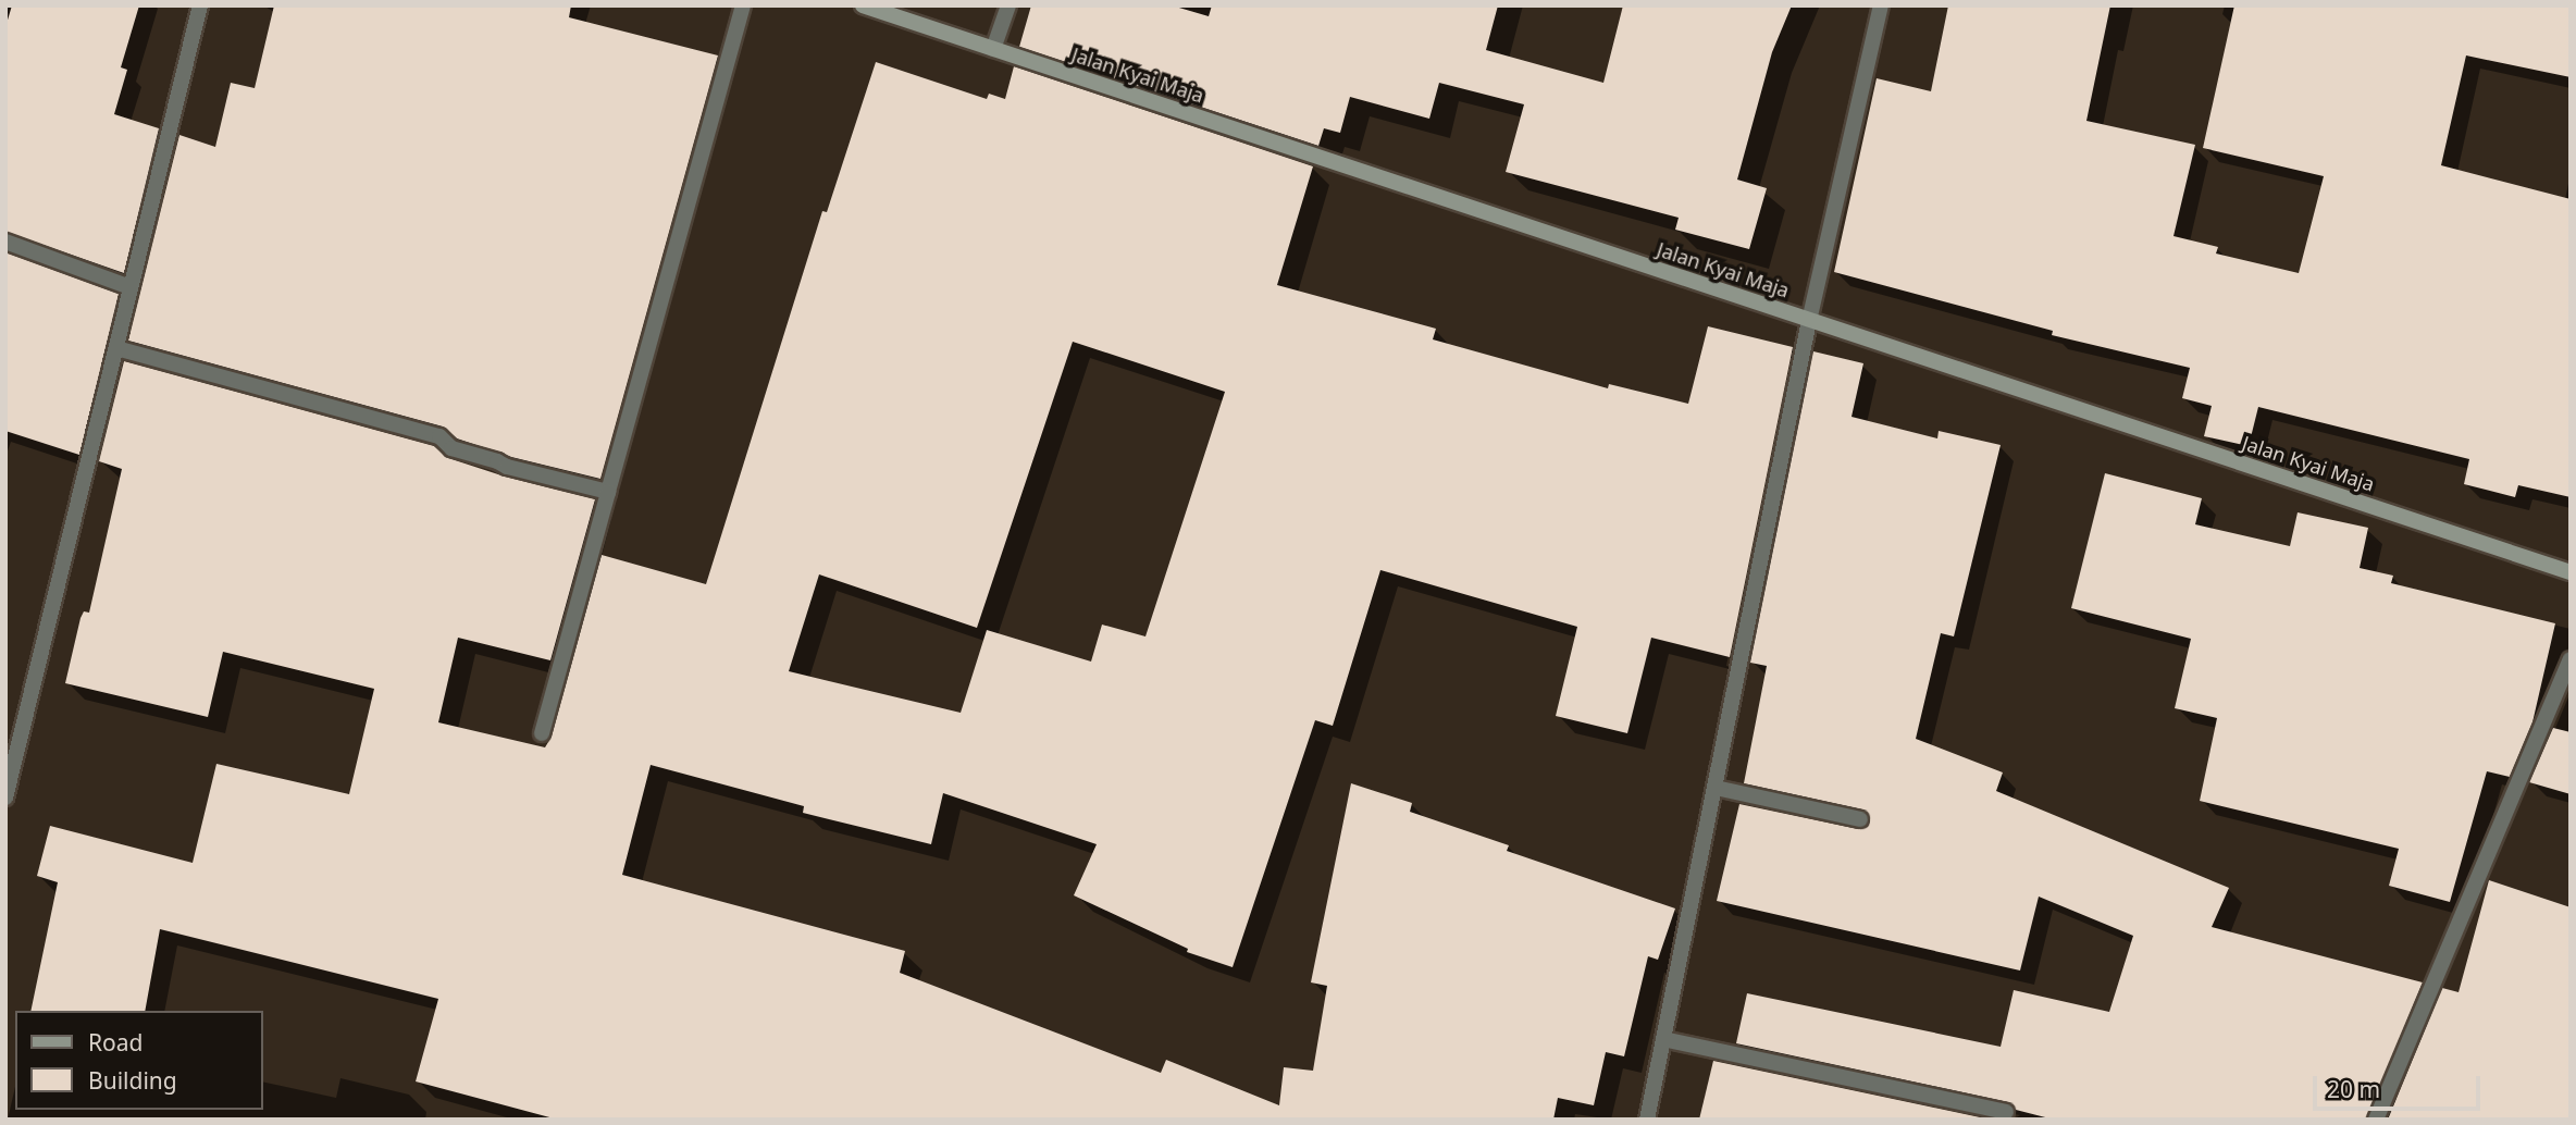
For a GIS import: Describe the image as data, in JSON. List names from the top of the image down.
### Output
{
  "streets": {
    "street": ["Jalan Kyai Maja"]
  },
  "legend": ["Road", "Building"],
  "scale_bar": "20 m"
}
